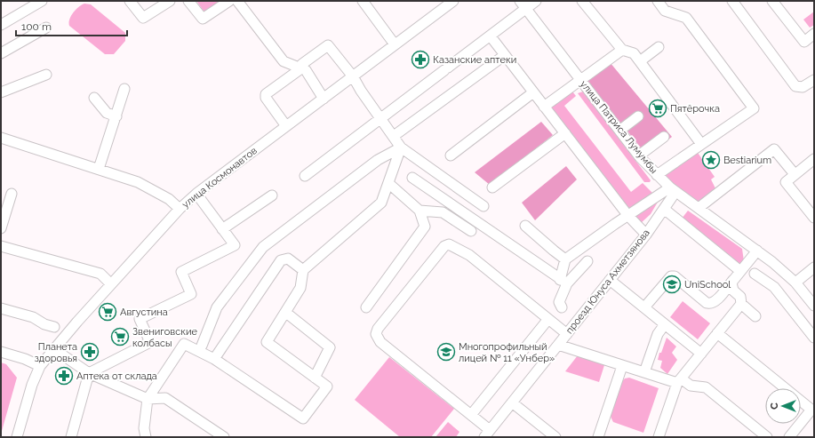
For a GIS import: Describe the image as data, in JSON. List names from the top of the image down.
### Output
{
  "streets": {
    "street": ["улица Патриса Лумумбы", "улица Космонавтов", "проезд Юнуса Ахметзянова"]
  },
  "crossings": [
    ["улица Патриса Лумумбы", "проезд Юнуса Ахметзянова"]
  ],
  "places": {
    "pharmacy": ["Казанские аптеки", "Планета здоровья", "Аптека от склада"],
    "supermarket": ["Пятёрочка", "Августина", "Звениговские колбасы"],
    "place": ["Bestiarium"],
    "school or university": ["UniSchool", "Многопрофильный лицей № 11 «Унбер»"]
  },
  "scale_bar": "100 m",
  "north": "left"
}
